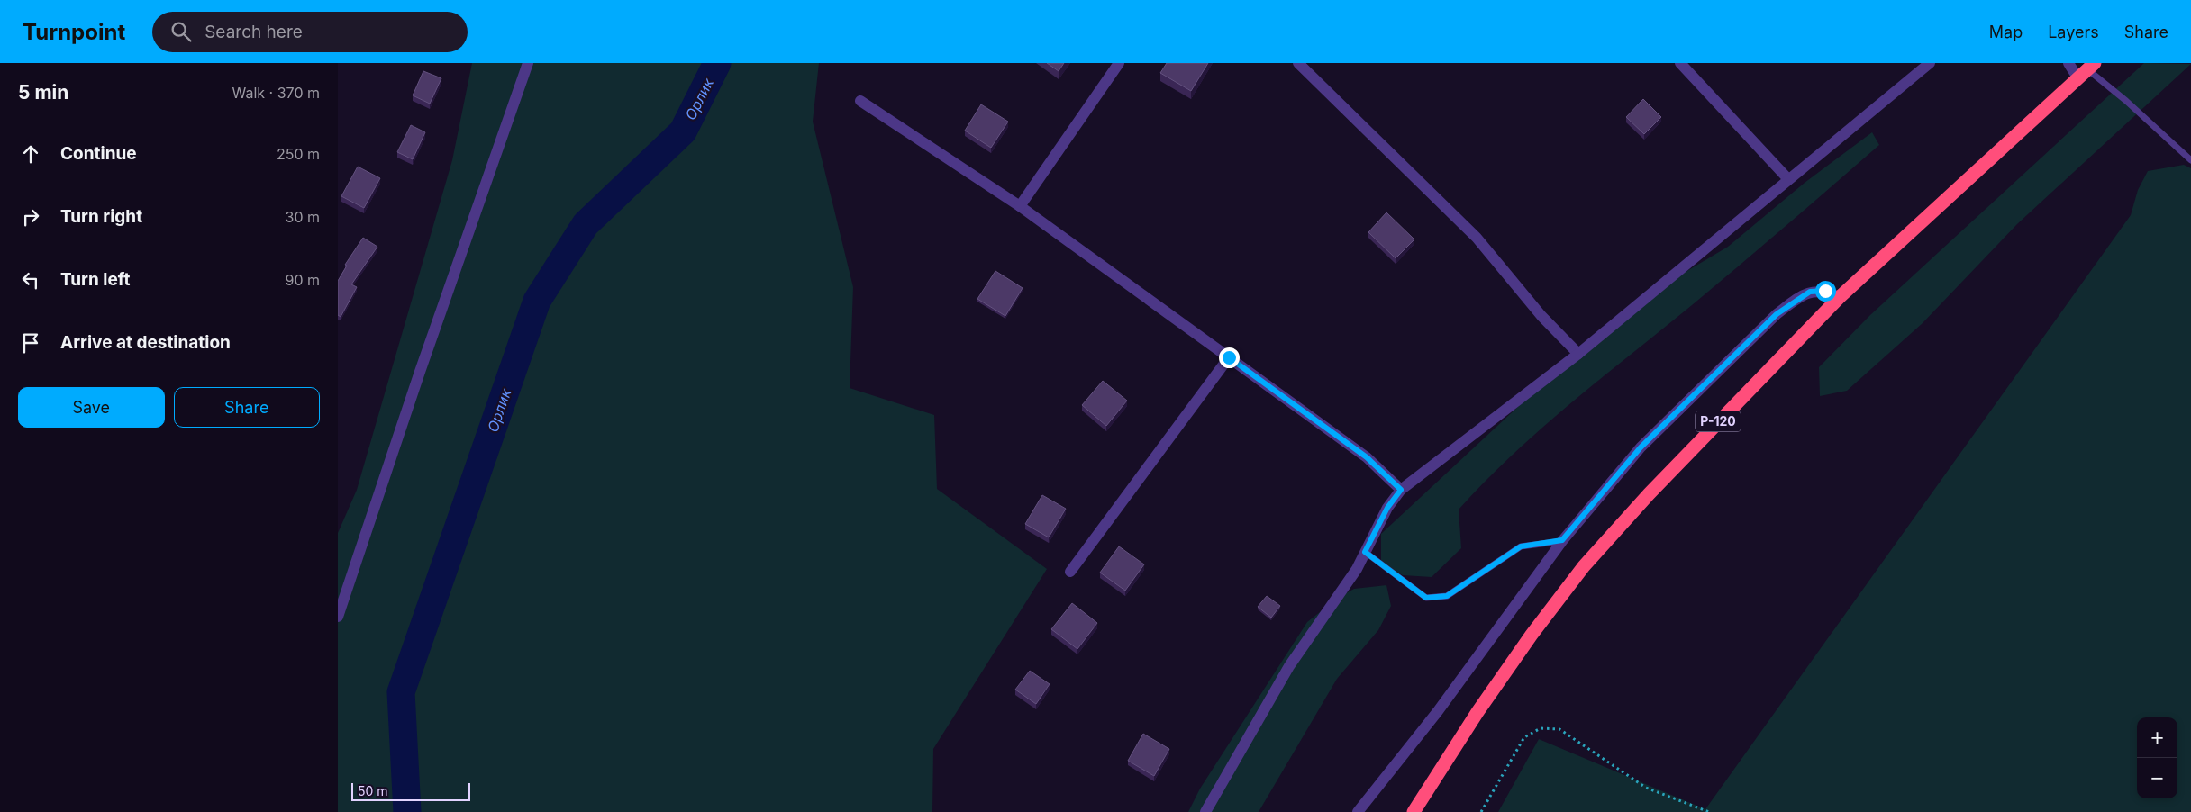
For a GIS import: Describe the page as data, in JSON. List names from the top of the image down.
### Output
{
  "streets": {
    "highway": ["Р-120"]
  },
  "water": ["Орлик"],
  "scale_bar": "50 m",
  "page": {
    "header": "Turnpoint",
    "search": "Search here",
    "nav": ["Map", "Layers", "Share"],
    "heading": ["5 min", "Walk · 370 m"],
    "list": [
      ["Continue", "250 m"],
      ["Turn right", "30 m"],
      ["Turn left", "90 m"],
      "Arrive at destination"
    ],
    "buttons": ["Save", "Share"],
    "map_buttons": ["+", "−"],
    "scale": "50 m"
  }
}
